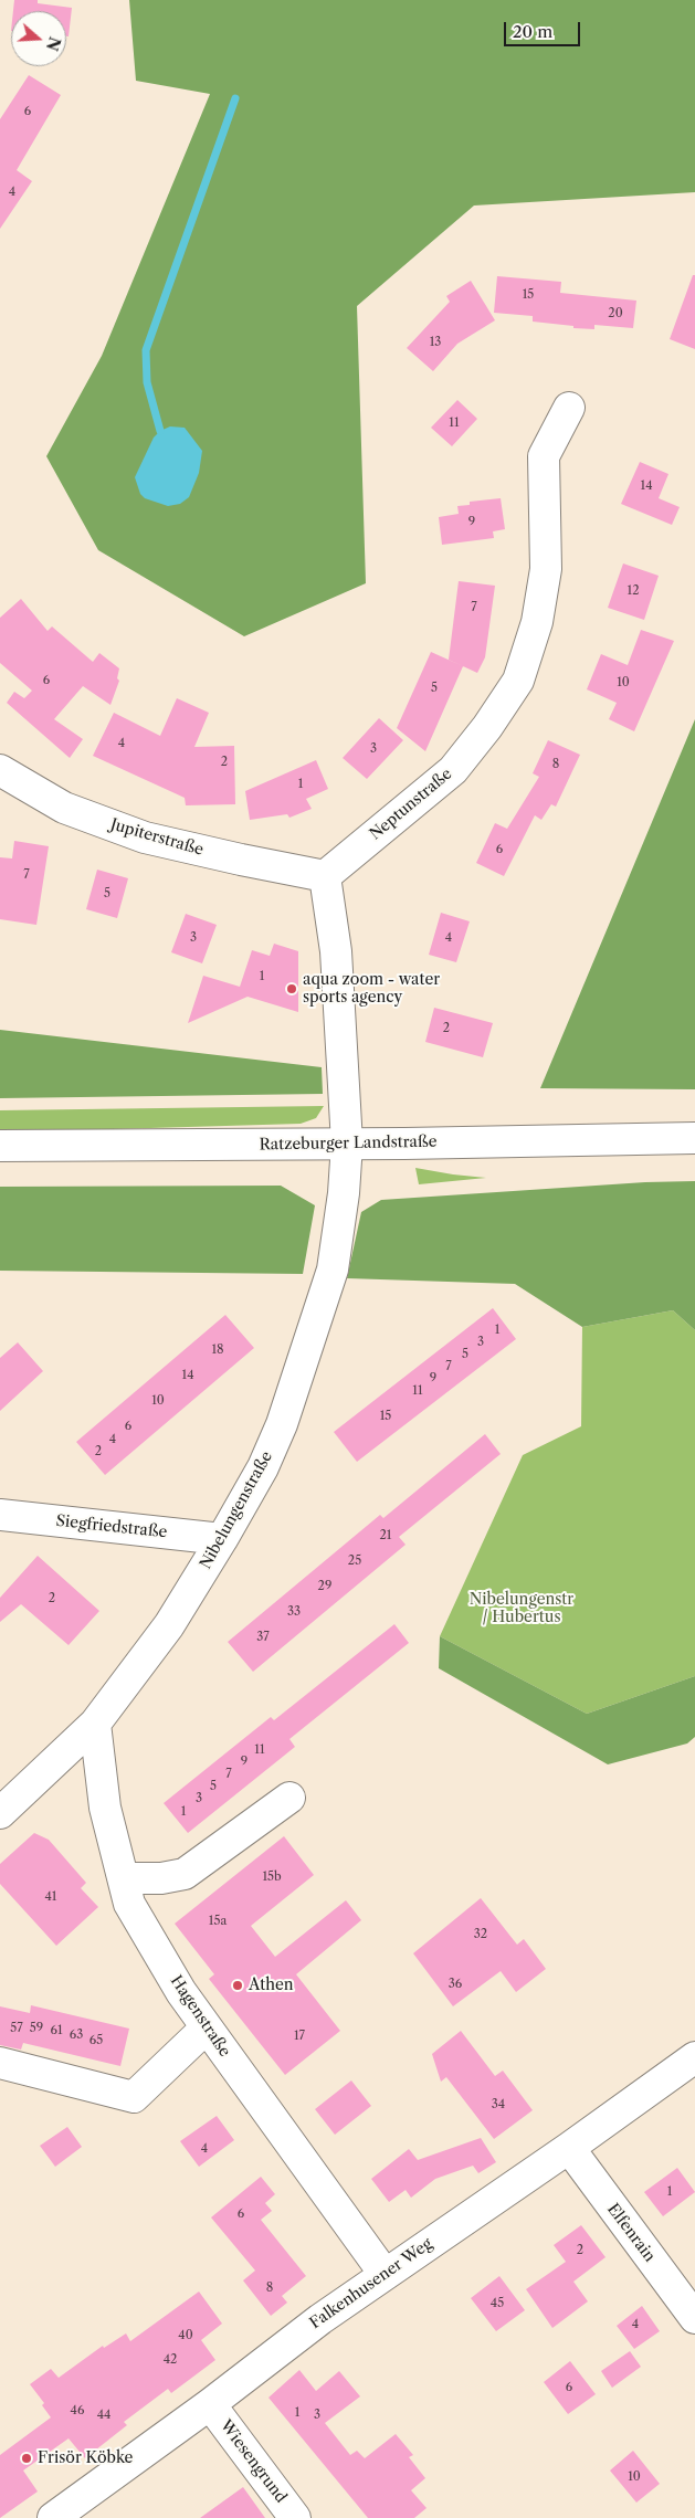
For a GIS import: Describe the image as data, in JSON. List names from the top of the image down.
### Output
{
  "streets": {
    "street": [
      "Neptunstraße",
      "Jupiterstraße",
      "Ratzeburger Landstraße",
      "Nibelungenstraße",
      "Siegfriedstraße",
      "Hagenstraße",
      "Elfenrain",
      "Falkenhusener Weg",
      "Wiesengrund"
    ]
  },
  "crossings": [
    ["Neptunstraße", "Jupiterstraße"],
    ["Ratzeburger Landstraße", "Nibelungenstraße"],
    ["Nibelungenstraße", "Siegfriedstraße"],
    ["Nibelungenstraße", "Hagenstraße"],
    ["Hagenstraße", "Falkenhusener Weg"],
    ["Elfenrain", "Falkenhusener Weg"],
    ["Falkenhusener Weg", "Wiesengrund"]
  ],
  "parks": ["Nibelungenstr / Hubertus"],
  "places": ["aqua zoom - water sports agency", "Athen", "Frisör Köbke"],
  "house_numbers": [
    "6",
    "4",
    "15",
    "20",
    "13",
    "11",
    "14",
    "9",
    "12",
    "7",
    "6",
    "10",
    "5",
    "4",
    "3",
    "2",
    "8",
    "1",
    "6",
    "7",
    "5",
    "3",
    "4",
    "1",
    "2",
    "1",
    "3",
    "18",
    "5",
    "7",
    "14",
    "9",
    "11",
    "10",
    "15",
    "6",
    "4",
    "2",
    "21",
    "25",
    "29",
    "2",
    "33",
    "37",
    "11",
    "9",
    "7",
    "5",
    "3",
    "1",
    "15b",
    "41",
    "15a",
    "32",
    "36",
    "57",
    "59",
    "61",
    "63",
    "17",
    "65",
    "34",
    "4",
    "1",
    "6",
    "2",
    "8",
    "45",
    "4",
    "40",
    "42",
    "6",
    "46",
    "1",
    "44",
    "3",
    "10"
  ],
  "scale_bar": "20 m",
  "north": "right"
}
